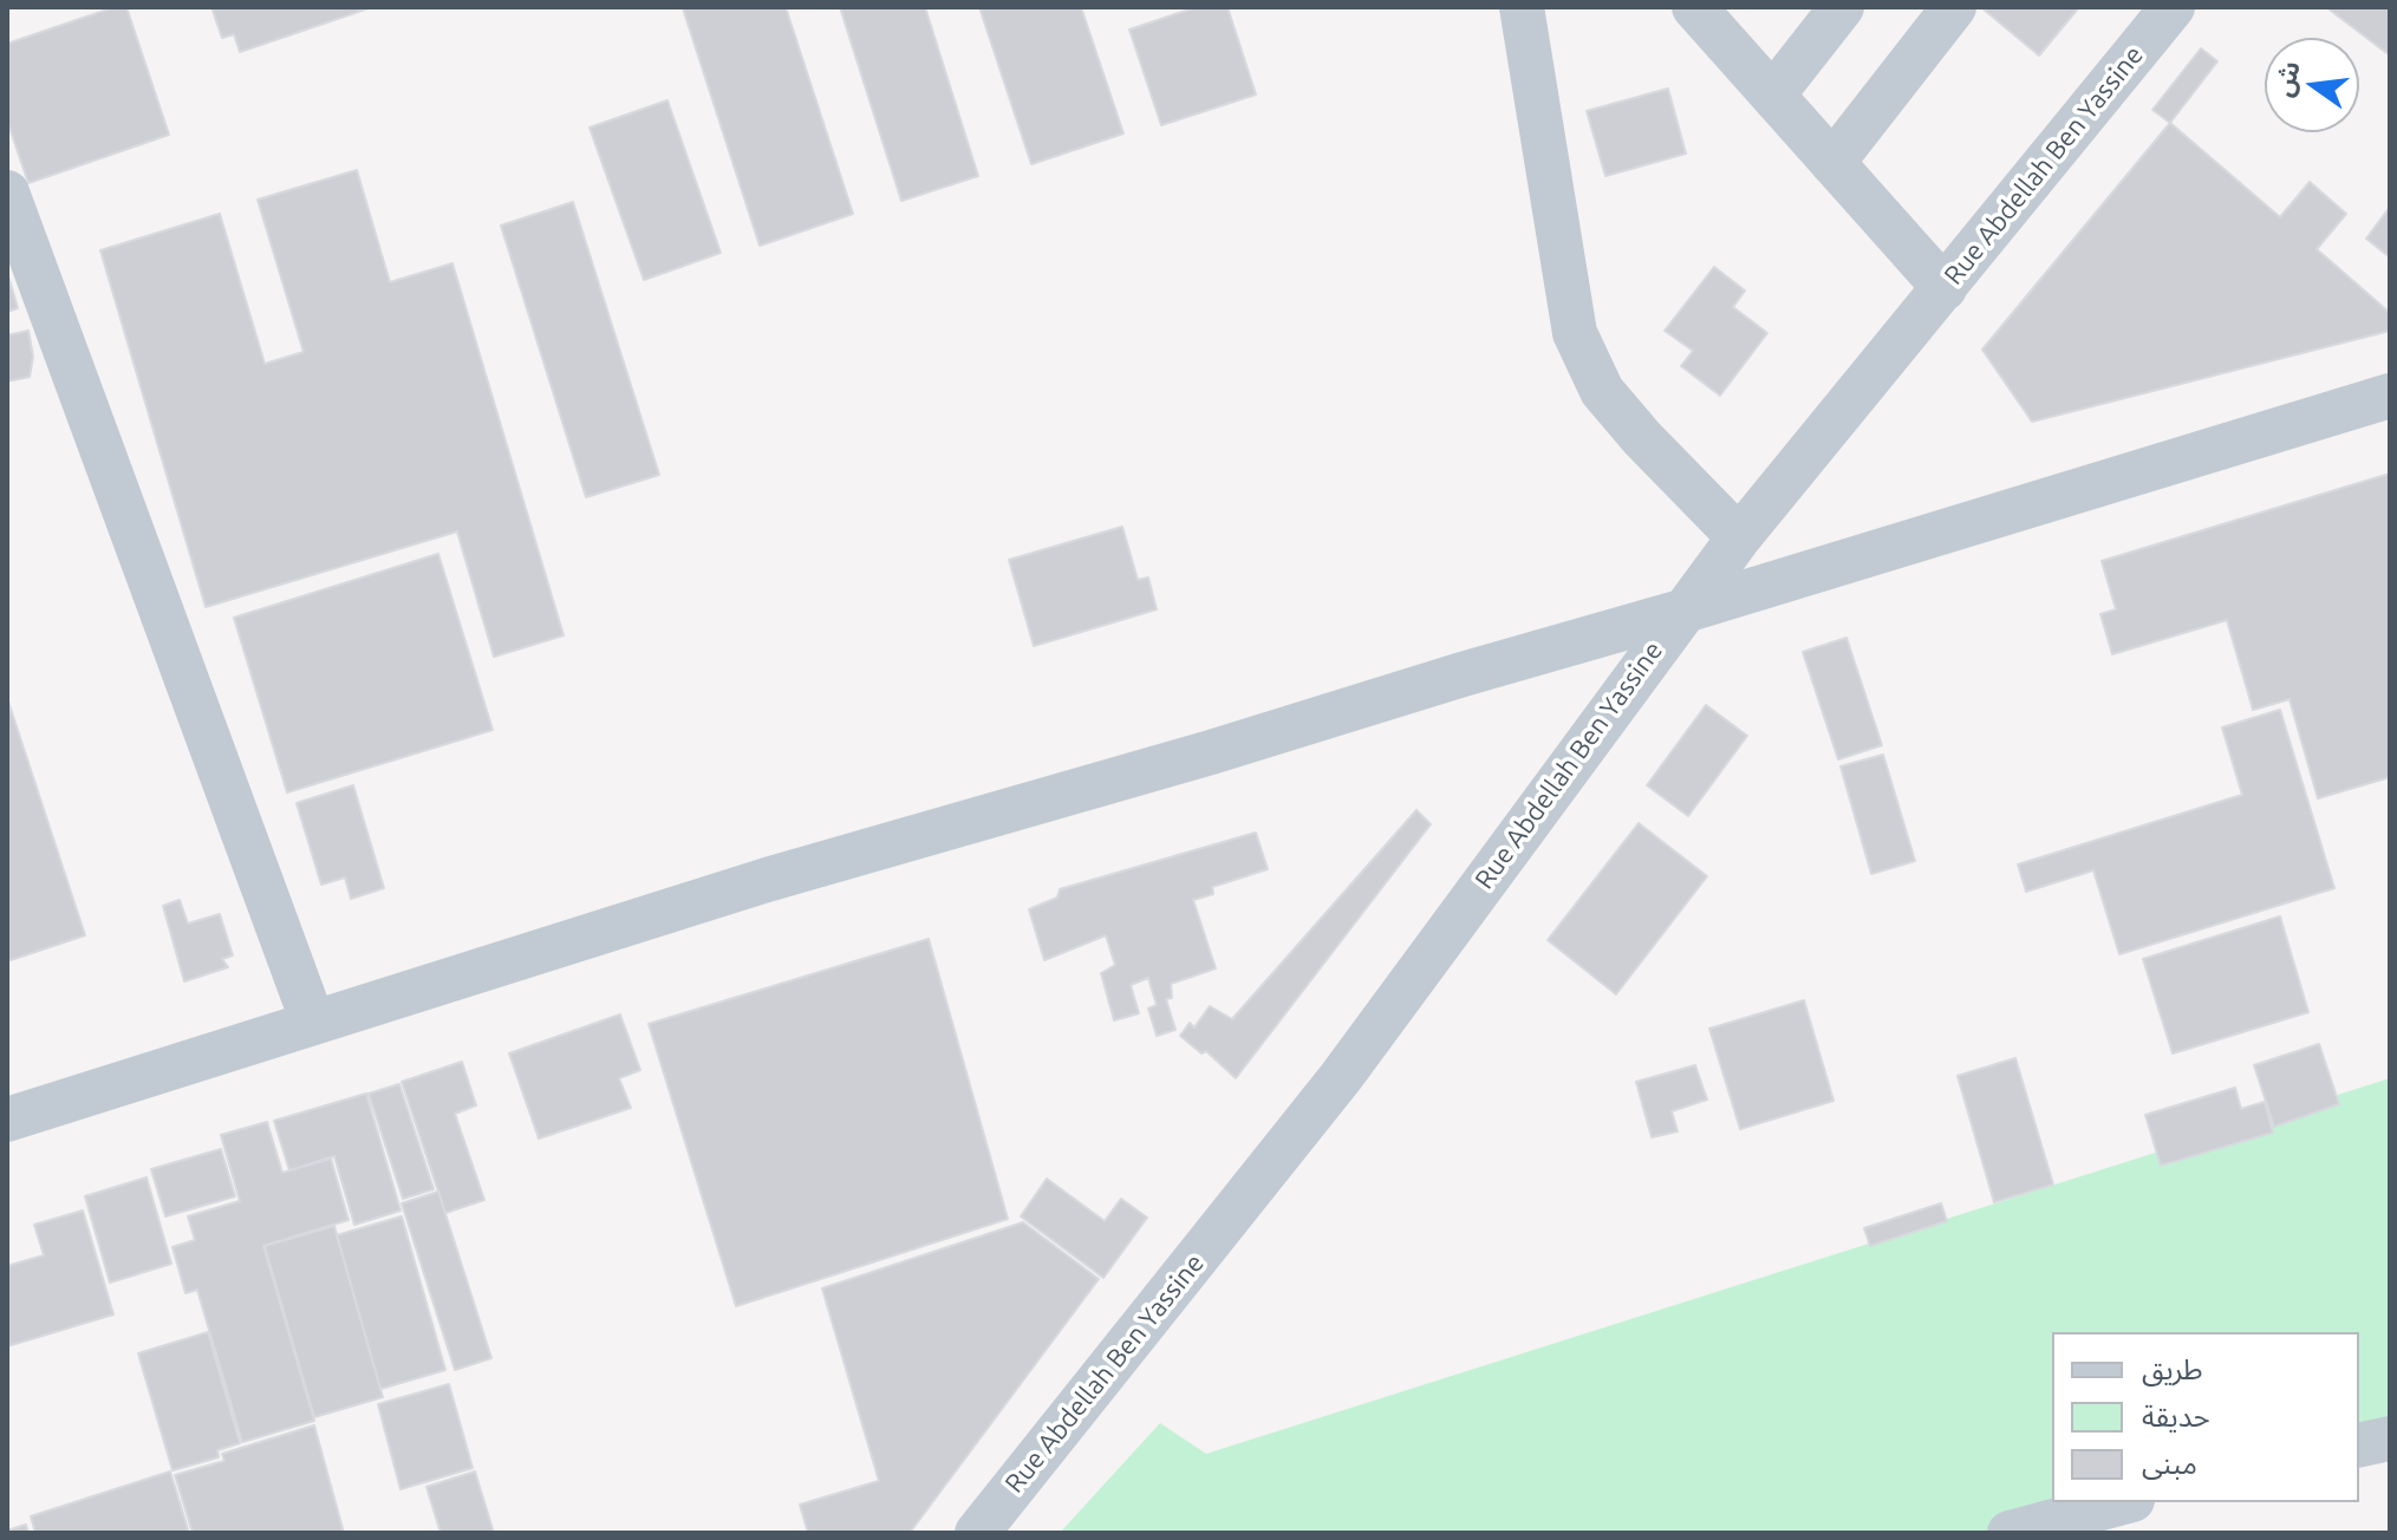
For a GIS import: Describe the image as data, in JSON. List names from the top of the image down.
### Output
{
  "streets": {
    "street": ["Rue Abdellah Ben Yassine"]
  },
  "legend": ["طريق", "حديقة", "مبنى"],
  "north": "left"
}
